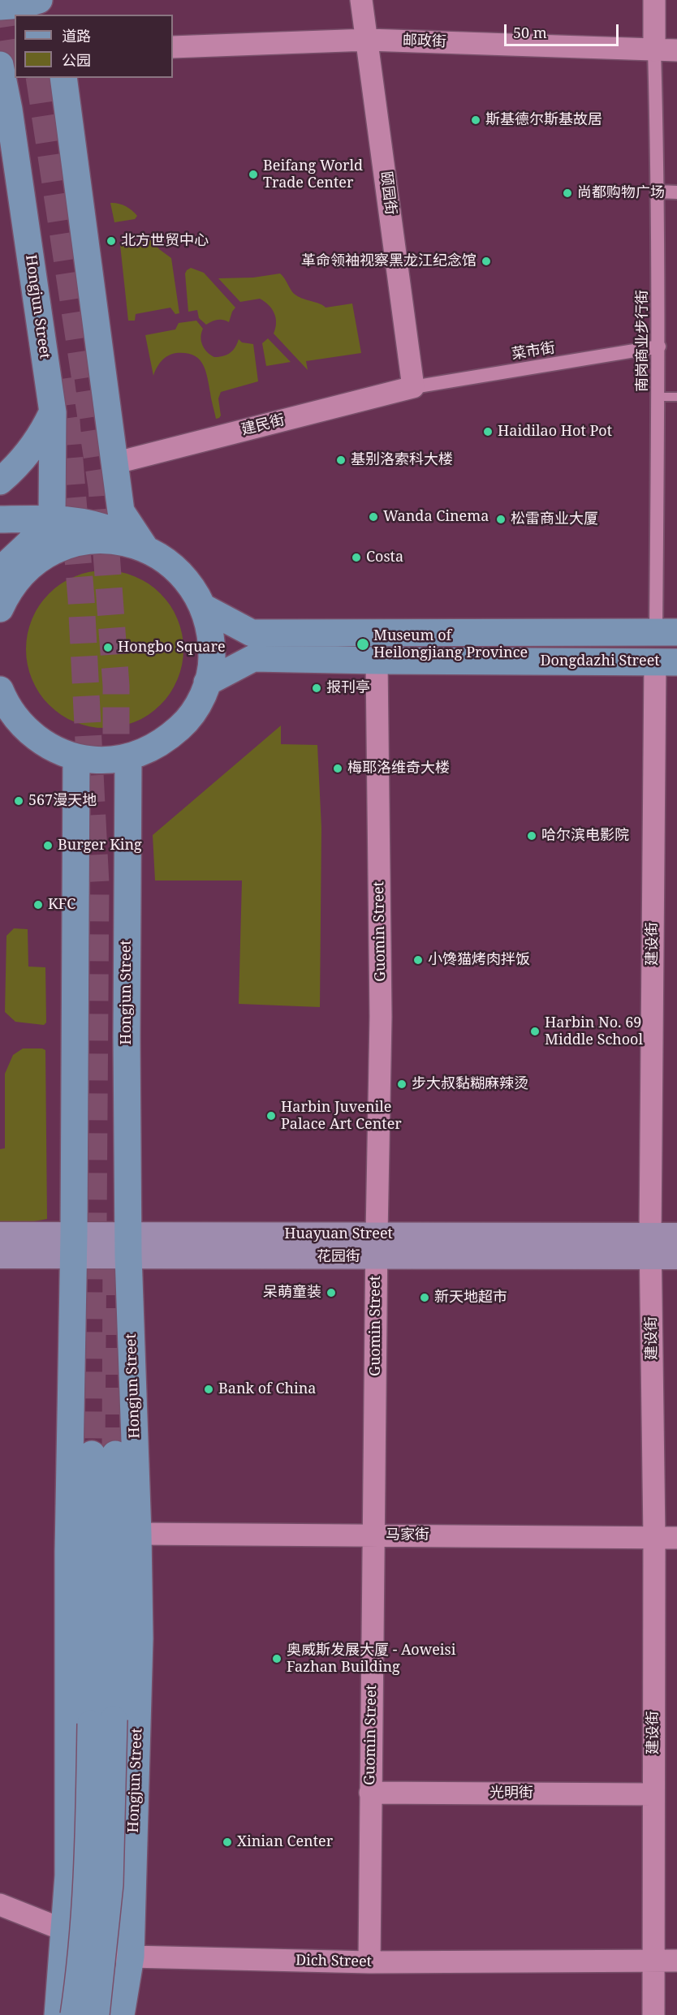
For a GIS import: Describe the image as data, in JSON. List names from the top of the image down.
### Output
{
  "streets": {
    "main road": [
      "Hongjun Street",
      "Dongdazhi Street",
      "Huayuan Street",
      "花园街"
    ],
    "street": [
      "邮政街",
      "颐园街",
      "南岗商业步行街",
      "菜市街",
      "建民街",
      "Guomin Street",
      "建设街",
      "马家街",
      "光明街",
      "Dich Street"
    ]
  },
  "crossings": [
    ["邮政街", "颐园街"],
    ["邮政街", "南岗商业步行街"],
    ["颐园街", "菜市街"],
    ["颐园街", "建民街"],
    ["Hongjun Street", "花园街"],
    ["Hongjun Street", "马家街"],
    ["Hongjun Street", "Dich Street"],
    ["南岗商业步行街", "菜市街"],
    ["南岗商业步行街", "Dongdazhi Street"],
    ["菜市街", "建民街"],
    ["Dongdazhi Street", "Guomin Street"],
    ["Dongdazhi Street", "建设街"],
    ["Guomin Street", "Huayuan Street"],
    ["Guomin Street", "花园街"],
    ["Guomin Street", "马家街"],
    ["Guomin Street", "光明街"],
    ["Guomin Street", "Dich Street"],
    ["建设街", "Huayuan Street"],
    ["建设街", "马家街"],
    ["建设街", "光明街"],
    ["建设街", "Dich Street"],
    ["Huayuan Street", "花园街"]
  ],
  "places": [
    "斯基德尔斯基故居",
    "Beifang World Trade Center",
    "尚都购物广场",
    "北方世贸中心",
    "革命领袖视察黑龙江纪念馆",
    "Haidilao Hot Pot",
    "基别洛索科大楼",
    "Wanda Cinema",
    "松雷商业大厦",
    "Costa",
    "Museum of Heilongjiang Province",
    "Hongbo Square",
    "报刊亭",
    "梅耶洛维奇大楼",
    "567漫天地",
    "哈尔滨电影院",
    "Burger King",
    "KFC",
    "小馋猫烤肉拌饭",
    "Harbin No. 69 Middle School",
    "步大叔黏糊麻辣烫",
    "Harbin Juvenile Palace Art Center",
    "呆萌童装",
    "新天地超市",
    "Bank of China",
    "奥威斯发展大厦 - Aoweisi Fazhan Building",
    "Xinian Center"
  ],
  "legend": ["道路", "公园"],
  "scale_bar": "50 m"
}
